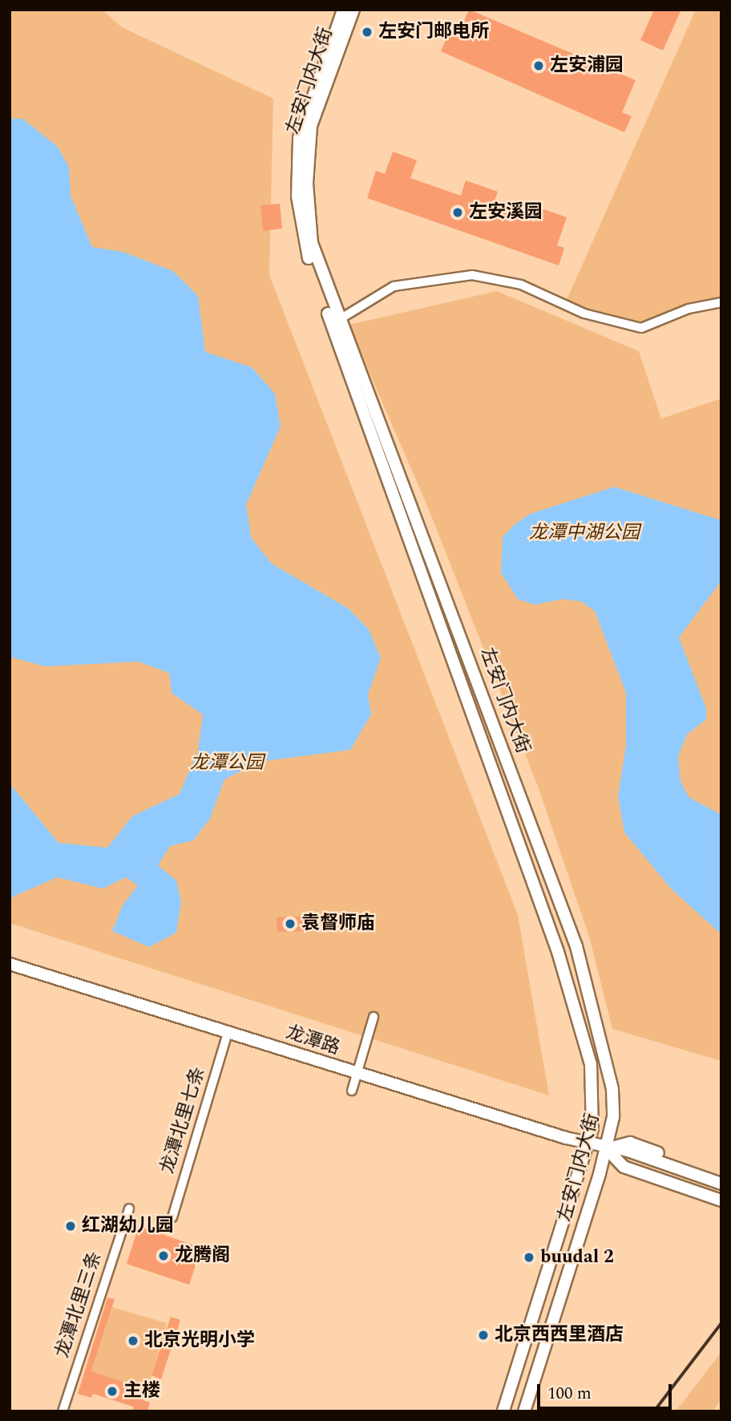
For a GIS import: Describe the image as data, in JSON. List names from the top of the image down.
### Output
{
  "streets": {
    "street": [
      "左安门内大街",
      "龙潭路",
      "龙潭北里七条",
      "龙潭北里三条"
    ]
  },
  "crossings": [
    ["左安门内大街", "龙潭路"],
    ["龙潭路", "龙潭北里七条"]
  ],
  "parks": ["龙潭中湖公园", "龙潭公园"],
  "places": [
    "左安门邮电所",
    "左安浦园",
    "左安溪园",
    "袁督师庙",
    "红湖幼儿园",
    "龙腾阁",
    "buudal 2",
    "北京西西里酒店",
    "北京光明小学",
    "主楼"
  ],
  "scale_bar": "100 m"
}
